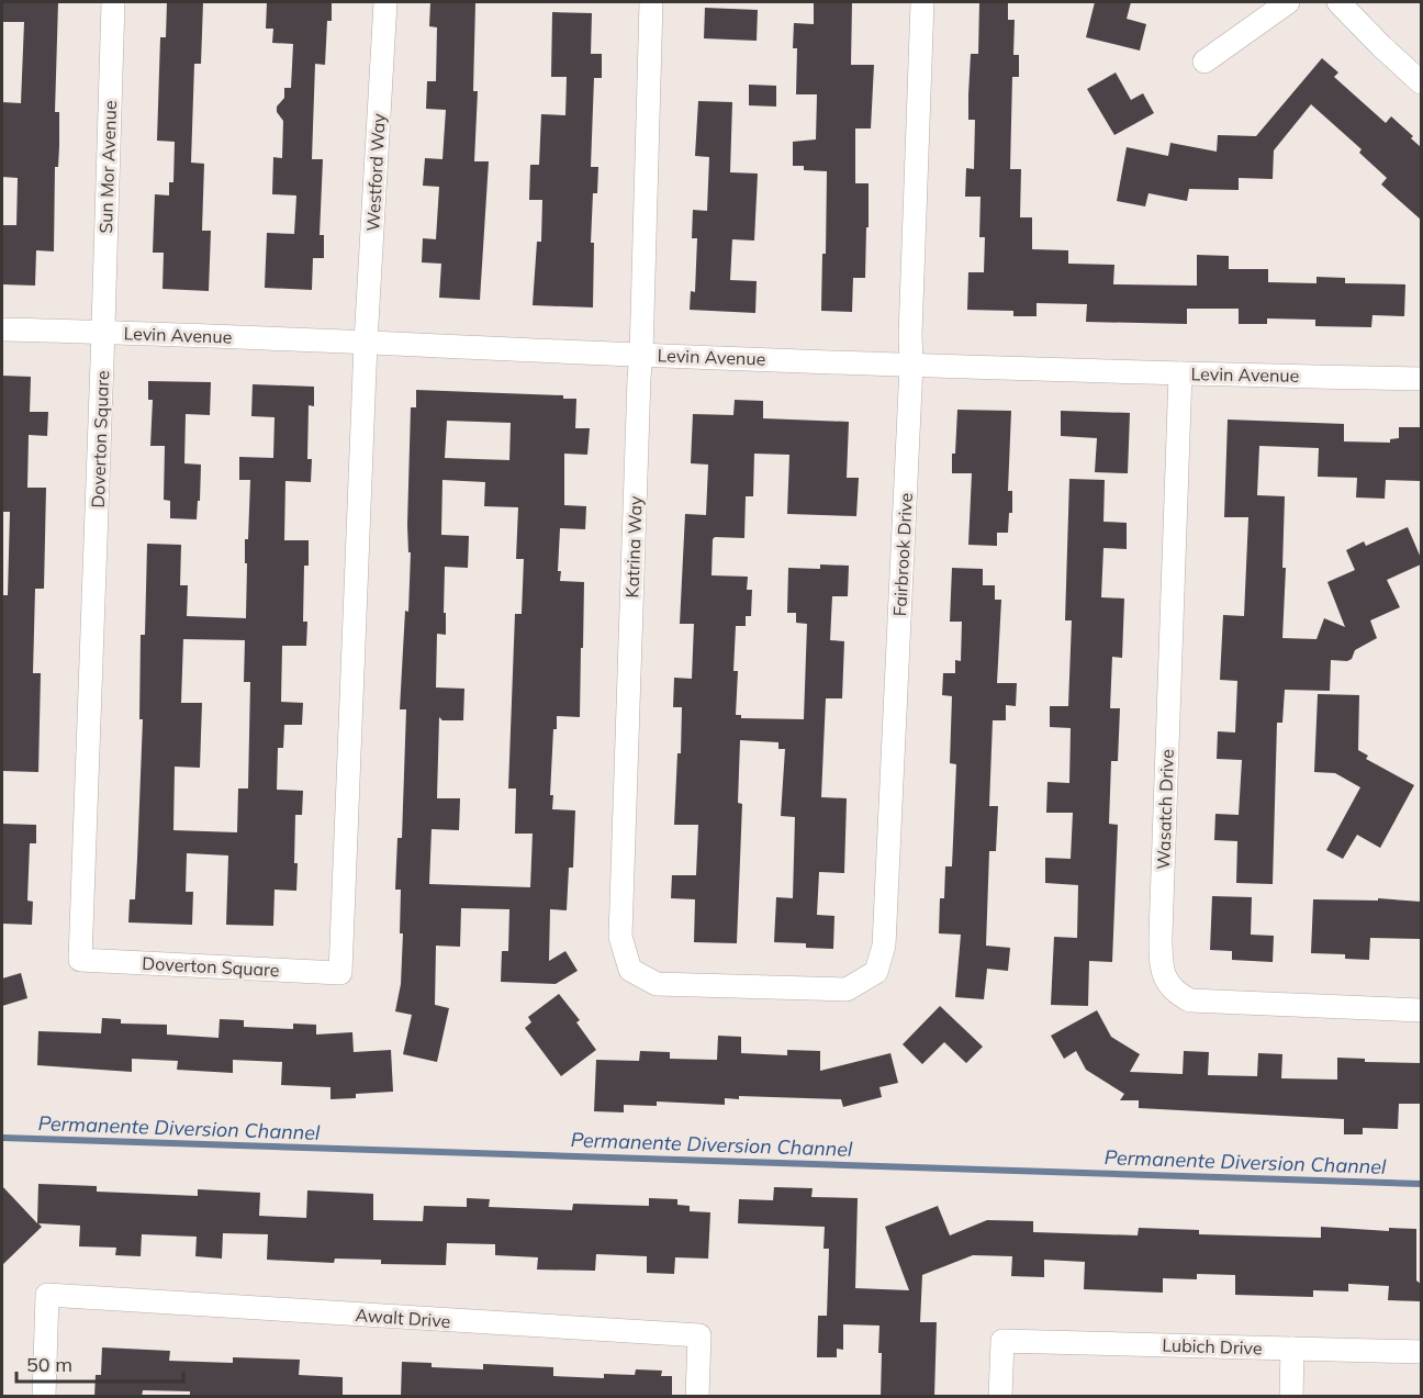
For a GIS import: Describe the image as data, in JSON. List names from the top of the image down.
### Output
{
  "streets": {
    "street": [
      "Sun Mor Avenue",
      "Westford Way",
      "Levin Avenue",
      "Doverton Square",
      "Katrina Way",
      "Fairbrook Drive",
      "Wasatch Drive",
      "Awalt Drive",
      "Lubich Drive"
    ]
  },
  "crossings": [
    ["Sun Mor Avenue", "Levin Avenue"],
    ["Sun Mor Avenue", "Doverton Square"],
    ["Westford Way", "Levin Avenue"],
    ["Westford Way", "Doverton Square"],
    ["Levin Avenue", "Doverton Square"],
    ["Levin Avenue", "Katrina Way"],
    ["Levin Avenue", "Fairbrook Drive"],
    ["Levin Avenue", "Wasatch Drive"],
    ["Katrina Way", "Fairbrook Drive"]
  ],
  "water": ["Permanente Diversion Channel"],
  "scale_bar": "50 m"
}
